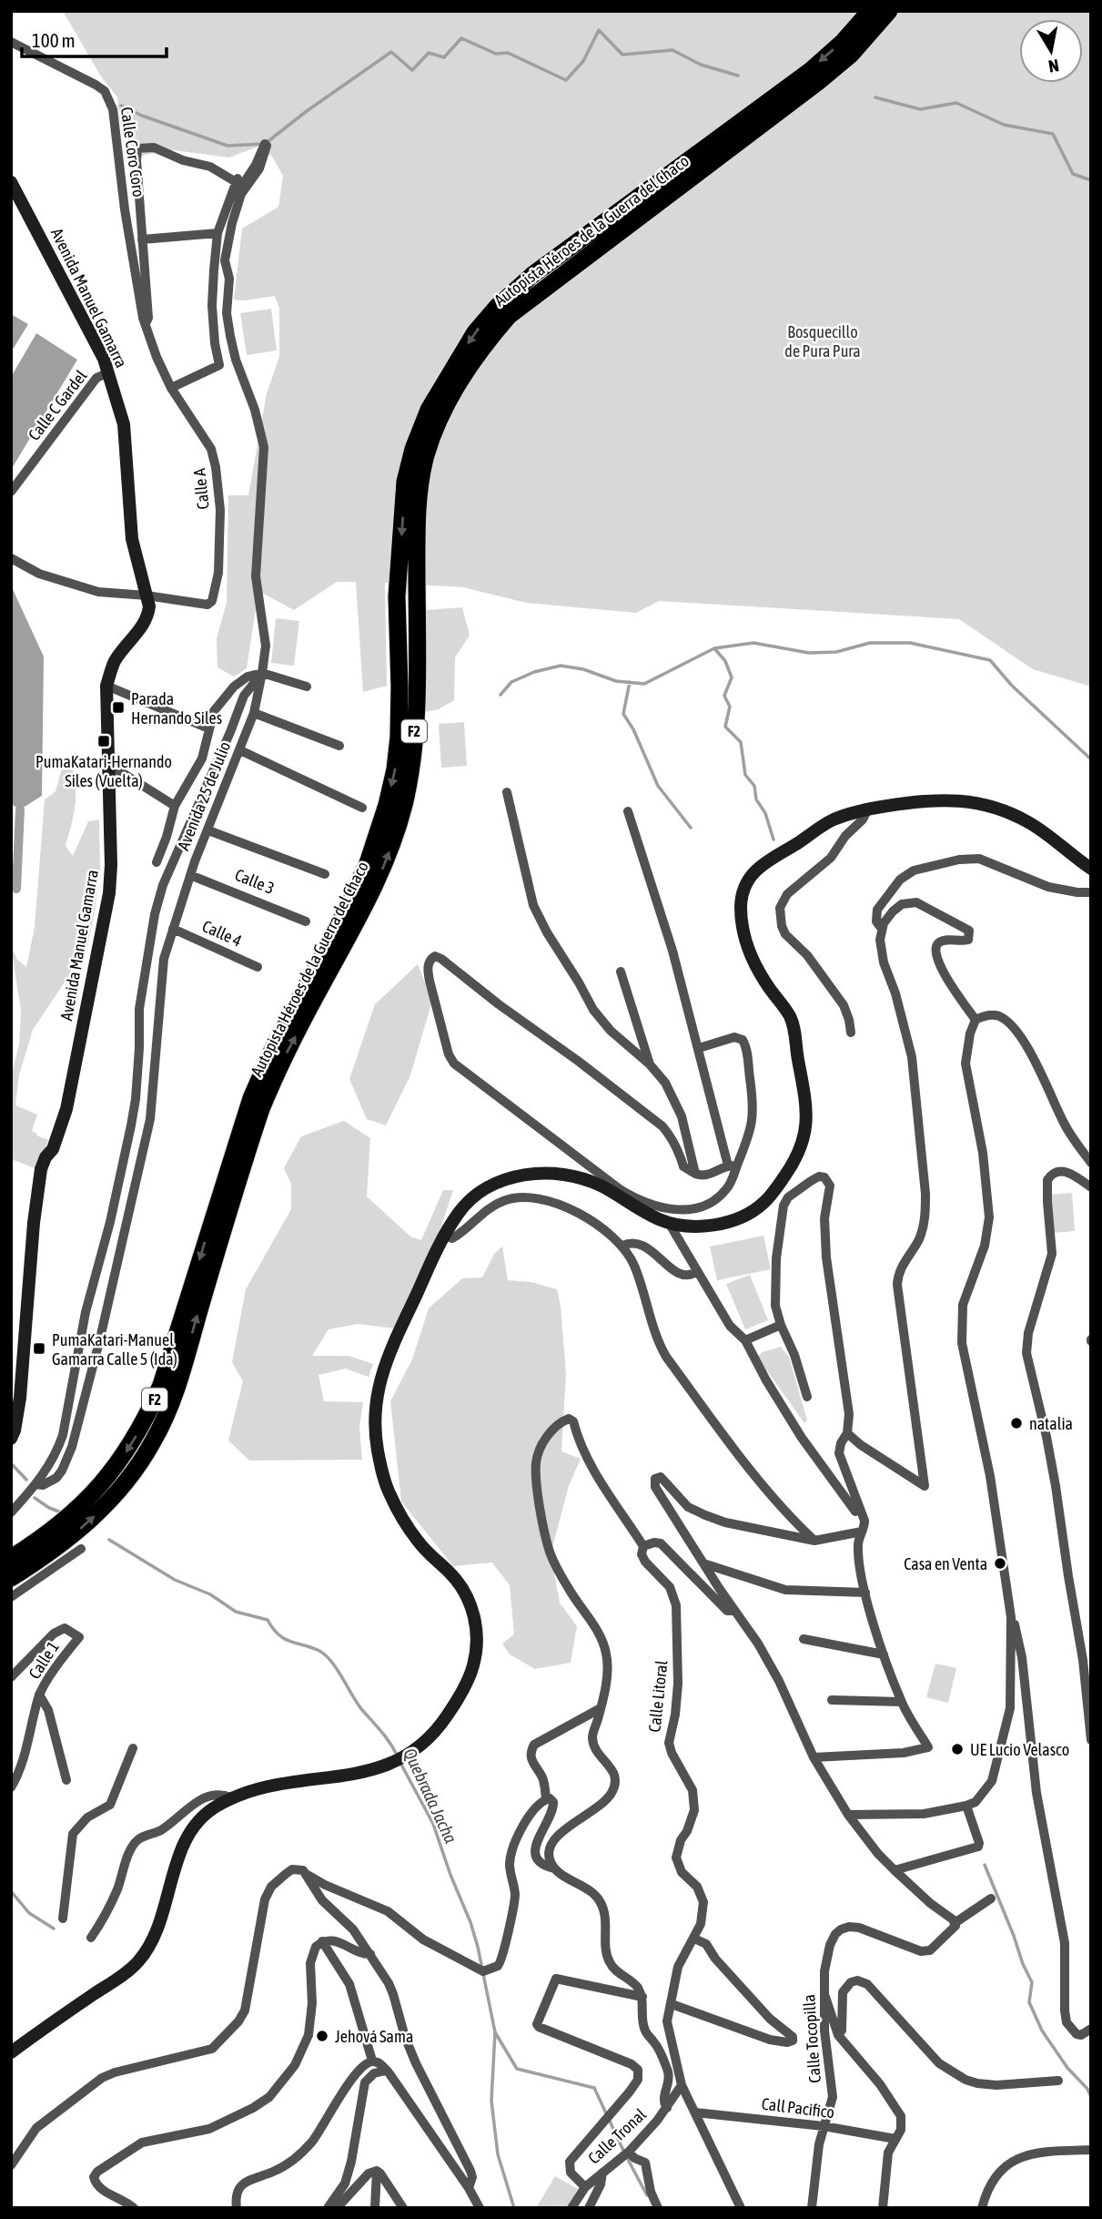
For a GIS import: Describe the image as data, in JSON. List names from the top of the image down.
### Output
{
  "streets": {
    "highway": ["Autopista Héroes de la Guerra del Chaco", "F2"],
    "street": [
      "Calle Coro Coro",
      "Avenida Manuel Gamarra",
      "Calle C Gardel",
      "Calle A",
      "Avenida 25 de Julio",
      "Calle 3",
      "Calle 4",
      "Calle 1",
      "Calle Litoral",
      "Calle Tocopilla",
      "Call Pacifico",
      "Calle Tronal"
    ]
  },
  "crossings": [
    ["Calle Coro Coro", "Calle A"],
    ["Avenida Manuel Gamarra", "Calle C Gardel"],
    ["Avenida Manuel Gamarra", "Calle A"],
    ["Avenida 25 de Julio", "Calle 3"],
    ["Avenida 25 de Julio", "Calle 4"],
    ["Calle Litoral", "Call Pacifico"],
    ["Calle Litoral", "Calle Tronal"],
    ["Calle Tocopilla", "Call Pacifico"]
  ],
  "water": ["Quebrada Jacha"],
  "parks": ["Bosquecillo de Pura Pura"],
  "places": {
    "transit": ["Parada Hernando Siles", "PumaKatari-Hernando Siles (Vuelta)", "PumaKatari-Manuel Gamarra Calle 5 (Ida)"],
    "other": [
      "natalia",
      "Casa en Venta",
      "UE Lucio Velasco",
      "Jehová Sama"
    ]
  },
  "scale_bar": "100 m",
  "north": "bottom"
}
